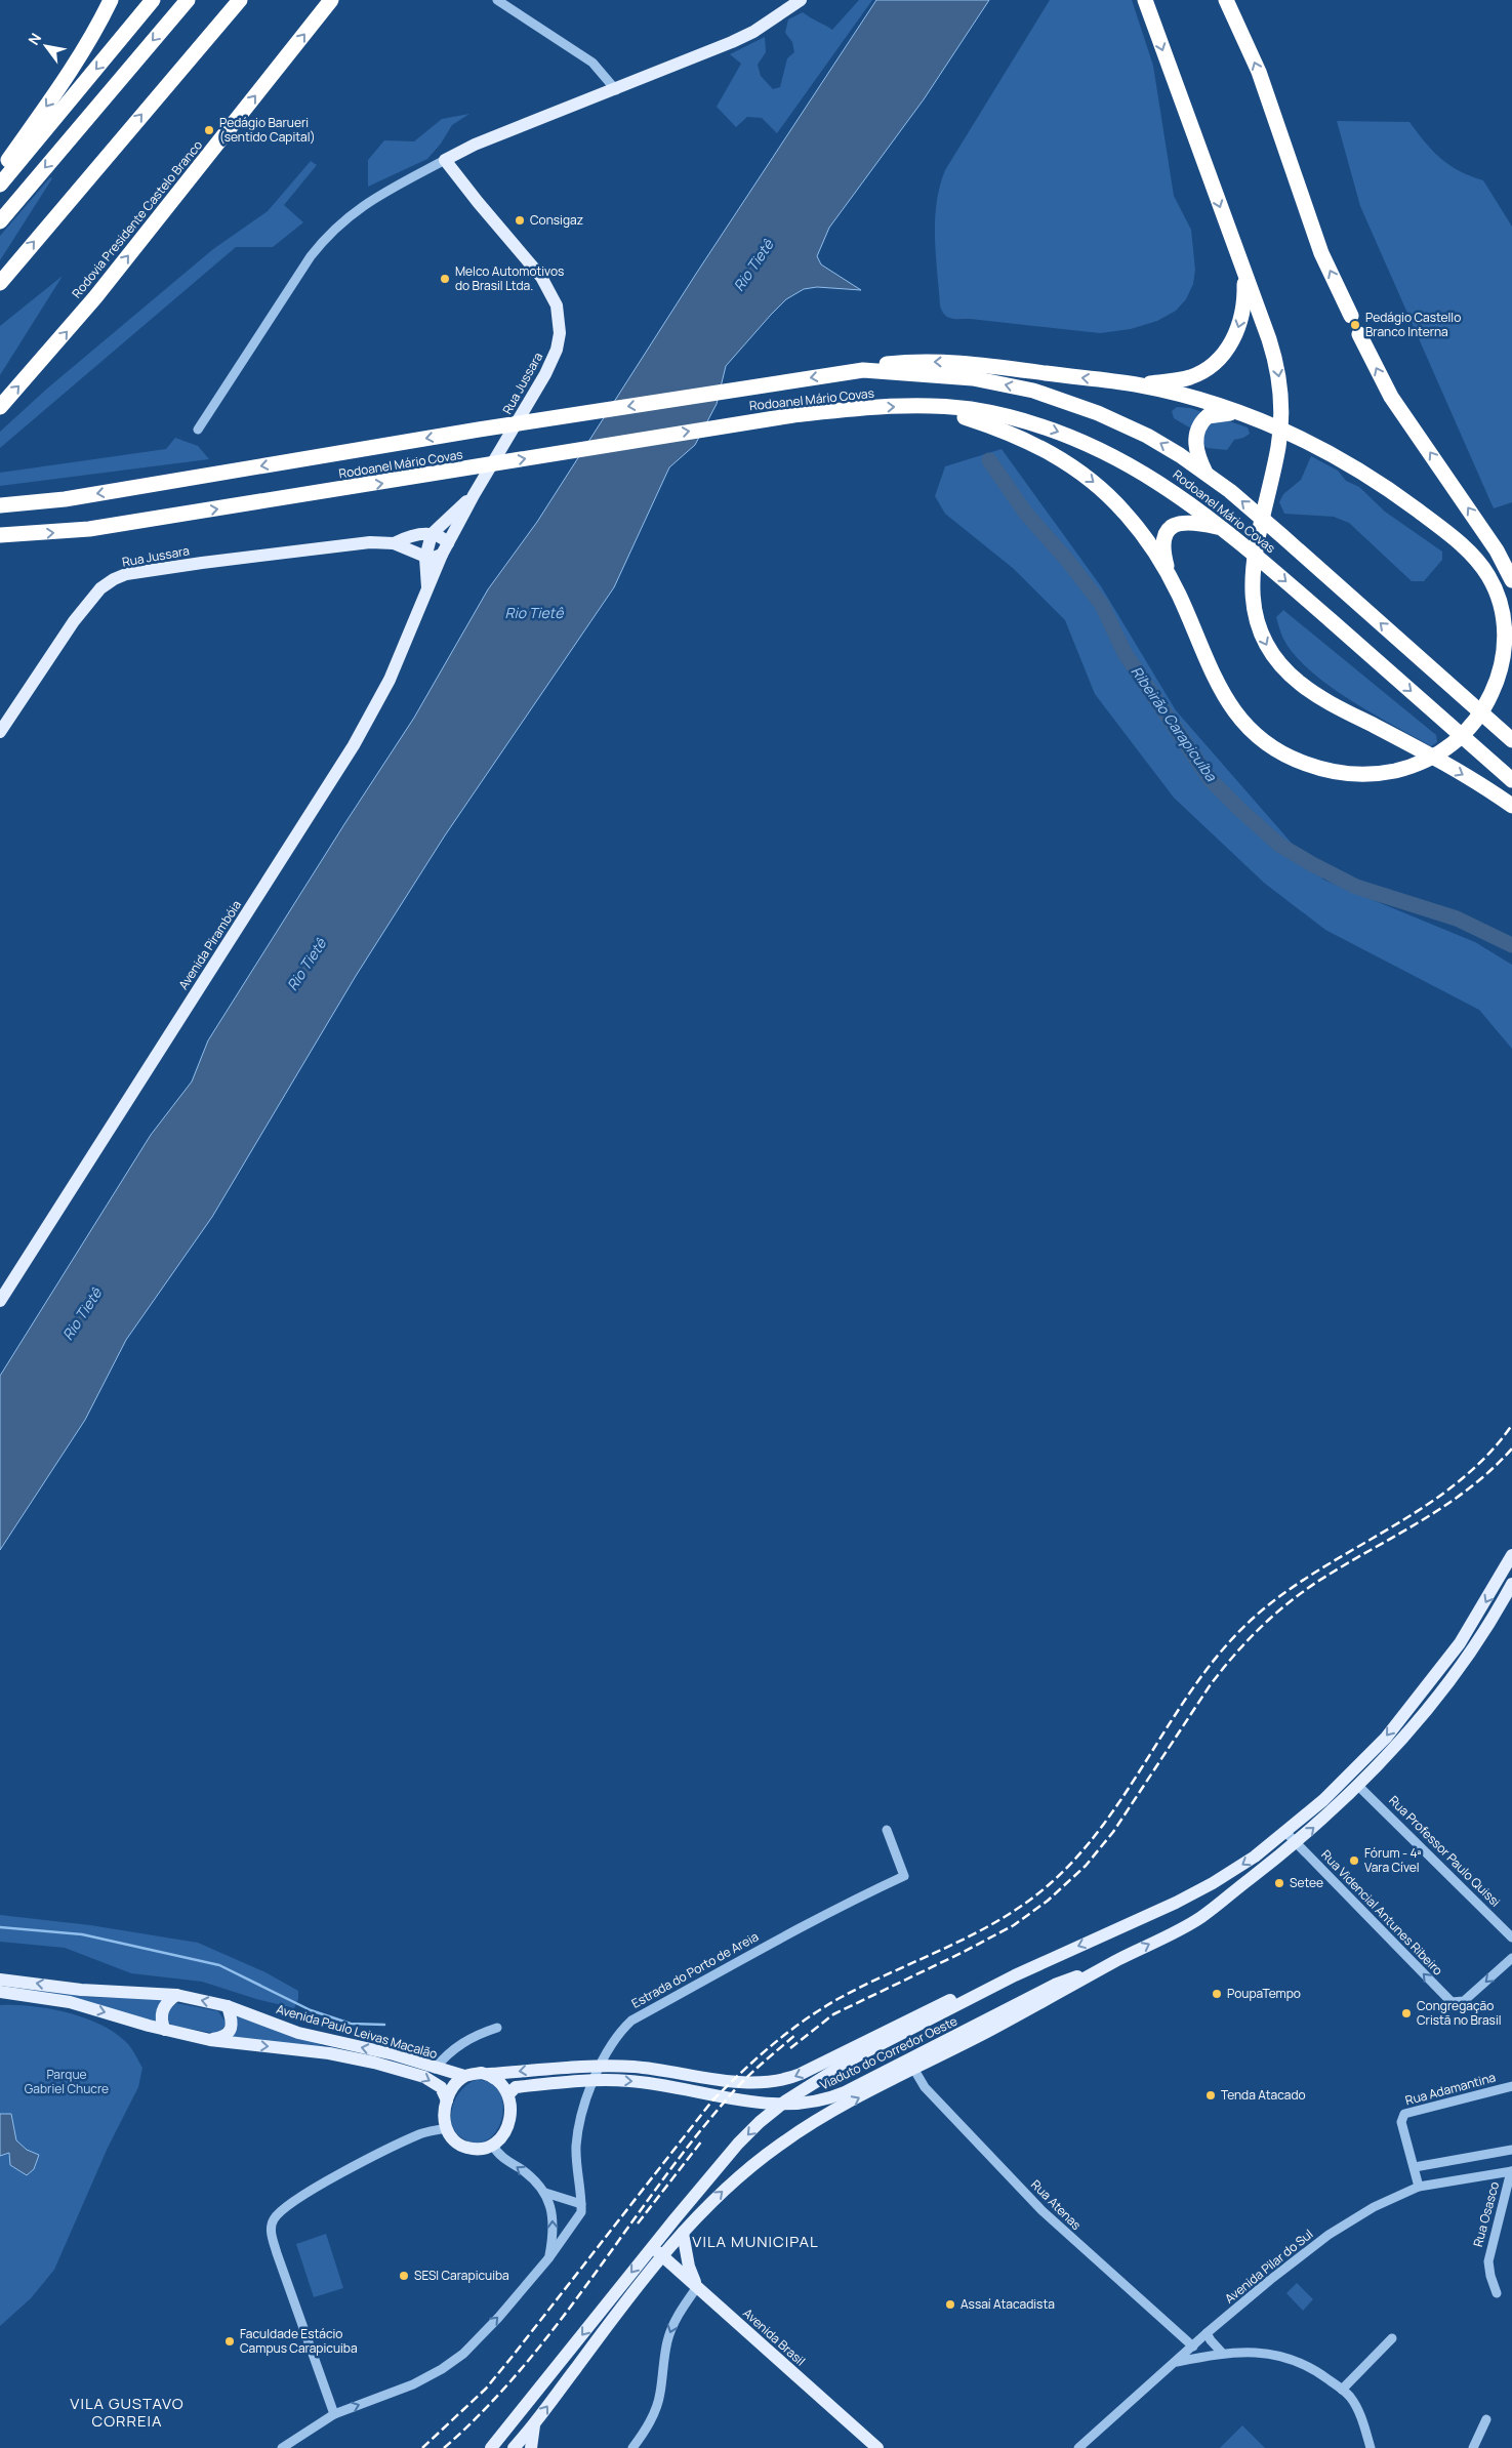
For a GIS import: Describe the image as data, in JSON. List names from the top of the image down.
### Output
{
  "streets": {
    "highway": ["Rodovia Presidente Castelo Branco", "Rodoanel Mário Covas"],
    "main road": [
      "Rua Jussara",
      "Avenida Pirambóia",
      "Avenida Paulo Leivas Macalão",
      "Viaduto do Corredor Oeste",
      "Avenida Brasil"
    ],
    "street": [
      "Rua Professor Paulo Quissi",
      "Rua Videncial Antunes Ribeiro",
      "Estrada do Porto de Areia",
      "Rua Adamantina",
      "Rua Atenas",
      "Rua Osasco",
      "Avenida Pilar do Sul"
    ]
  },
  "crossings": [
    ["Rua Jussara", "Avenida Pirambóia"],
    ["Avenida Paulo Leivas Macalão", "Viaduto do Corredor Oeste"],
    ["Viaduto do Corredor Oeste", "Rua Atenas"],
    ["Rua Atenas", "Avenida Pilar do Sul"],
    ["Rua Osasco", "Avenida Pilar do Sul"]
  ],
  "one_way": ["Rua Videncial Antunes Ribeiro"],
  "districts": ["VILA MUNICIPAL", "VILA GUSTAVO CORREIA"],
  "water": ["Rio Tietê", "Ribeirão Carapicuíba"],
  "parks": ["Parque Gabriel Chucre"],
  "places": [
    "Pedágio Barueri (sentido Capital)",
    "Consigaz",
    "Melco Automotivos do Brasil Ltda.",
    "Pedágio Castello Branco Interna",
    "Fórum - 4ª Vara Cível",
    "Setee",
    "PoupaTempo",
    "Congregação Cristã no Brasil",
    "Tenda Atacado",
    "SESI Carapicuiba",
    "Assaí Atacadista",
    "Faculdade Estácio Campus Carapicuiba"
  ],
  "north": "top left"
}
